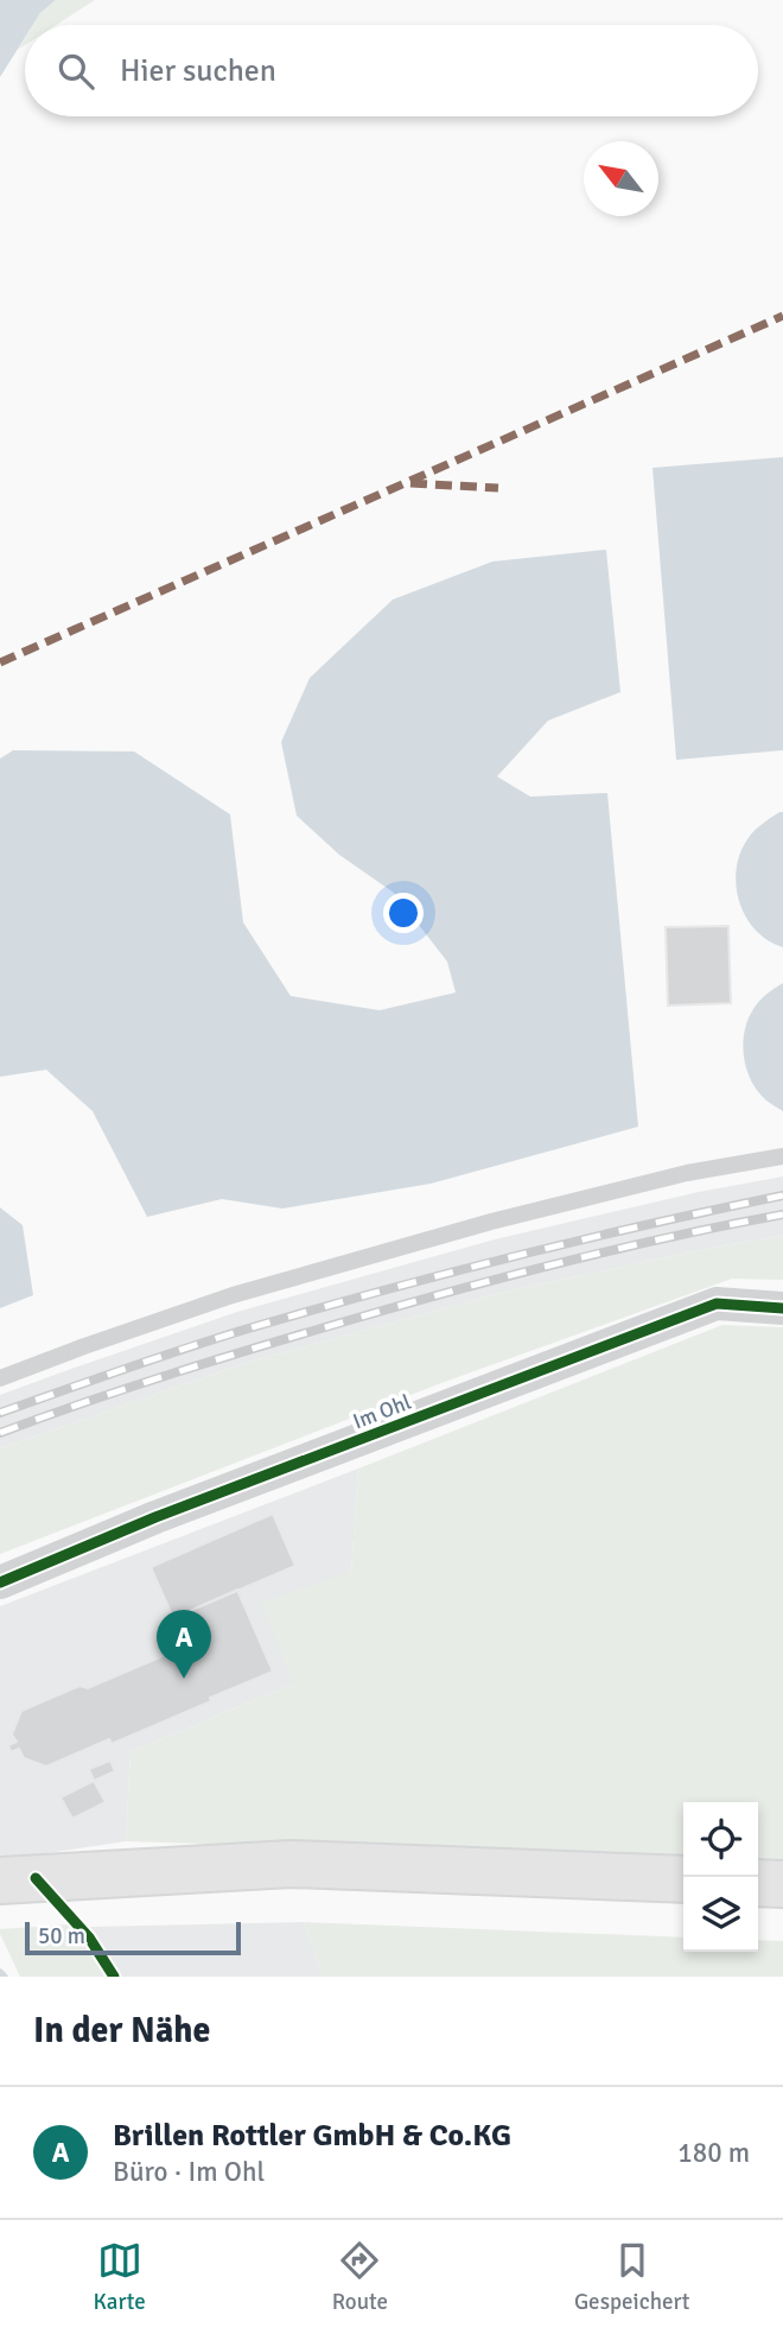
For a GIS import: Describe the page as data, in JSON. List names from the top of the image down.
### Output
{
  "streets": {
    "street": ["Im Ohl"]
  },
  "scale_bar": "50 m",
  "north": "top left",
  "page": {
    "search": "Hier suchen",
    "pins": "A",
    "scale": "50 m",
    "heading": "In der Nähe",
    "list": [
      {
        "mark": "A",
        "name": "Brillen Rottler GmbH & Co.KG",
        "note": "Büro · Im Ohl",
        "value": "180 m"
      }
    ],
    "nav": ["Karte", "Route", "Gespeichert"]
  }
}
